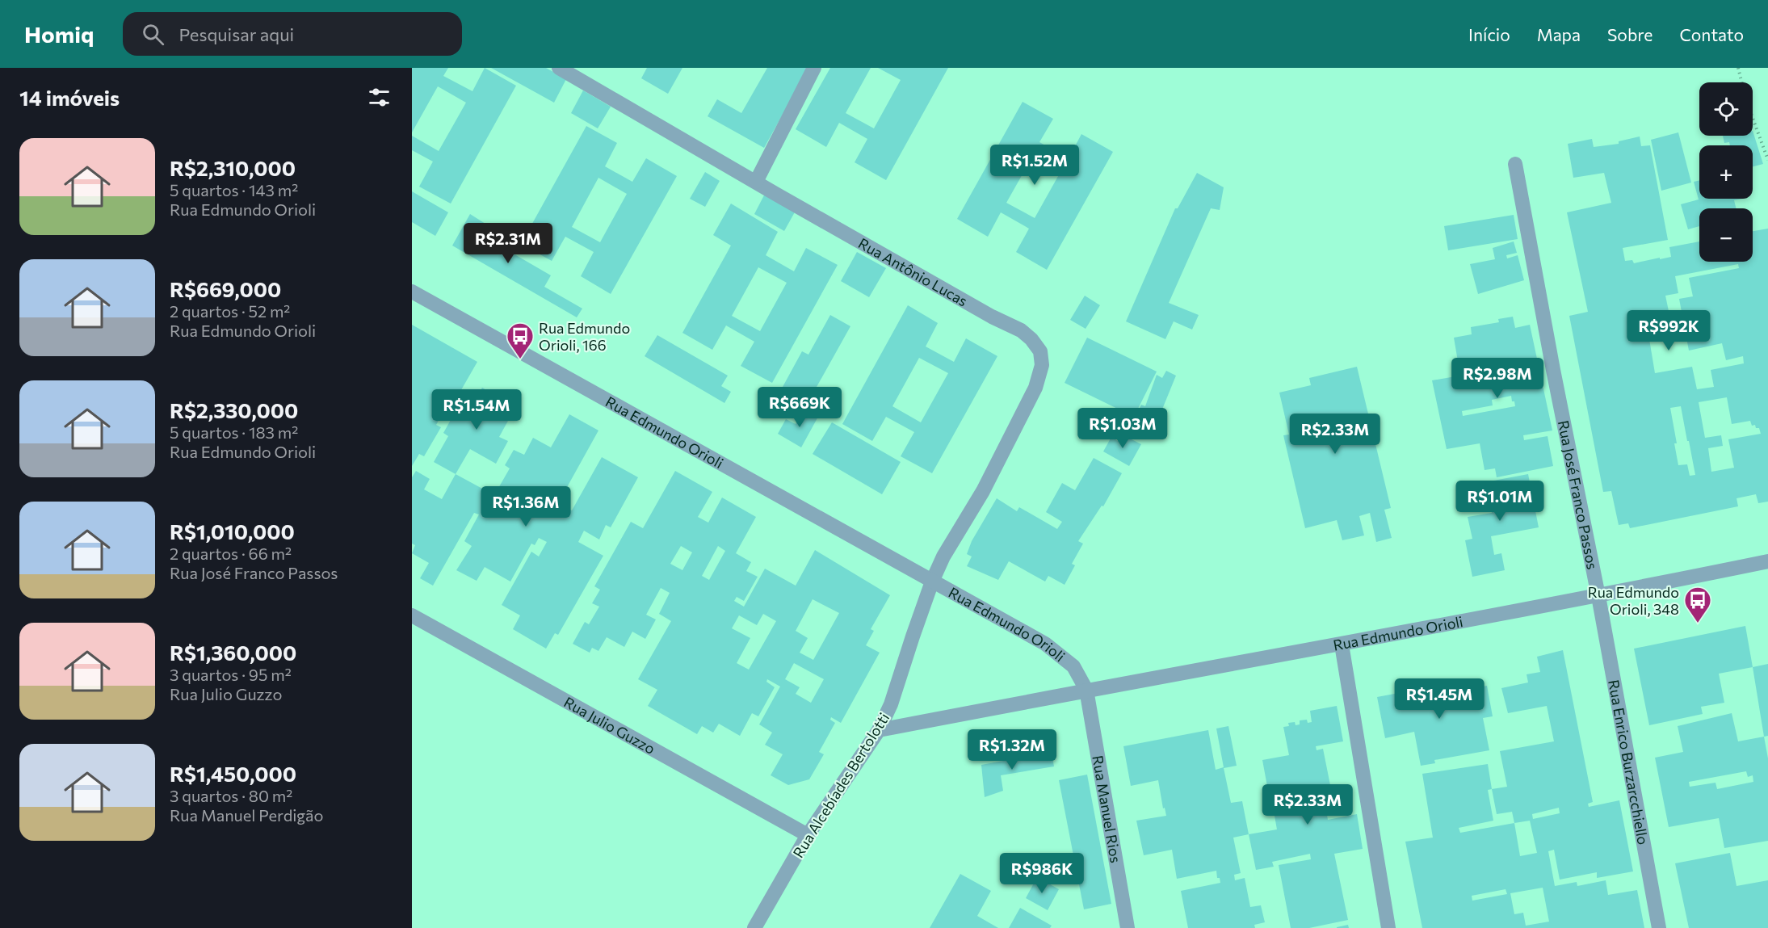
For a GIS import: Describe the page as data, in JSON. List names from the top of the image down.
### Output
{
  "streets": {
    "street": [
      "Rua Antônio Lucas",
      "Rua Edmundo Orioli",
      "Rua José Franco Passos",
      "Rua Julio Guzzo",
      "Rua Enrico Burzarcchiello",
      "Rua Alcebíades Bertolotti",
      "Rua Manuel Rios"
    ]
  },
  "crossings": [
    ["Rua Antônio Lucas", "Rua Edmundo Orioli"],
    ["Rua Antônio Lucas", "Rua Alcebíades Bertolotti"],
    ["Rua Edmundo Orioli", "Rua José Franco Passos"],
    ["Rua Edmundo Orioli", "Rua Enrico Burzarcchiello"],
    ["Rua Edmundo Orioli", "Rua Alcebíades Bertolotti"],
    ["Rua Edmundo Orioli", "Rua Manuel Rios"],
    ["Rua José Franco Passos", "Rua Enrico Burzarcchiello"],
    ["Rua Julio Guzzo", "Rua Alcebíades Bertolotti"]
  ],
  "places": {
    "bus stop": ["Rua Edmundo Orioli, 166", "Rua Edmundo Orioli, 348"]
  },
  "page": {
    "header": "Homiq",
    "search": "Pesquisar aqui",
    "nav": [
      "Início",
      "Mapa",
      "Sobre",
      "Contato"
    ],
    "heading": "14 imóveis",
    "map_buttons": ["+", "−"],
    "list": [
      {
        "name": "R$2,310,000",
        "note": "5 quartos · 143 m² · Rua Edmundo Orioli"
      },
      {
        "name": "R$669,000",
        "note": "2 quartos · 52 m² · Rua Edmundo Orioli"
      },
      {
        "name": "R$2,330,000",
        "note": "5 quartos · 183 m² · Rua Edmundo Orioli"
      },
      {
        "name": "R$1,010,000",
        "note": "2 quartos · 66 m² · Rua José Franco Passos"
      },
      {
        "name": "R$1,360,000",
        "note": "3 quartos · 95 m² · Rua Julio Guzzo"
      },
      {
        "name": "R$1,450,000",
        "note": "3 quartos · 80 m² · Rua Manuel Perdigão"
      }
    ],
    "price": [
      "R$1.52M",
      "R$2.31M",
      "R$992K",
      "R$2.98M",
      "R$669K",
      "R$1.54M",
      "R$1.03M",
      "R$2.33M",
      "R$1.01M",
      "R$1.36M",
      "R$1.45M",
      "R$1.32M",
      "R$2.33M",
      "R$986K"
    ]
  }
}
